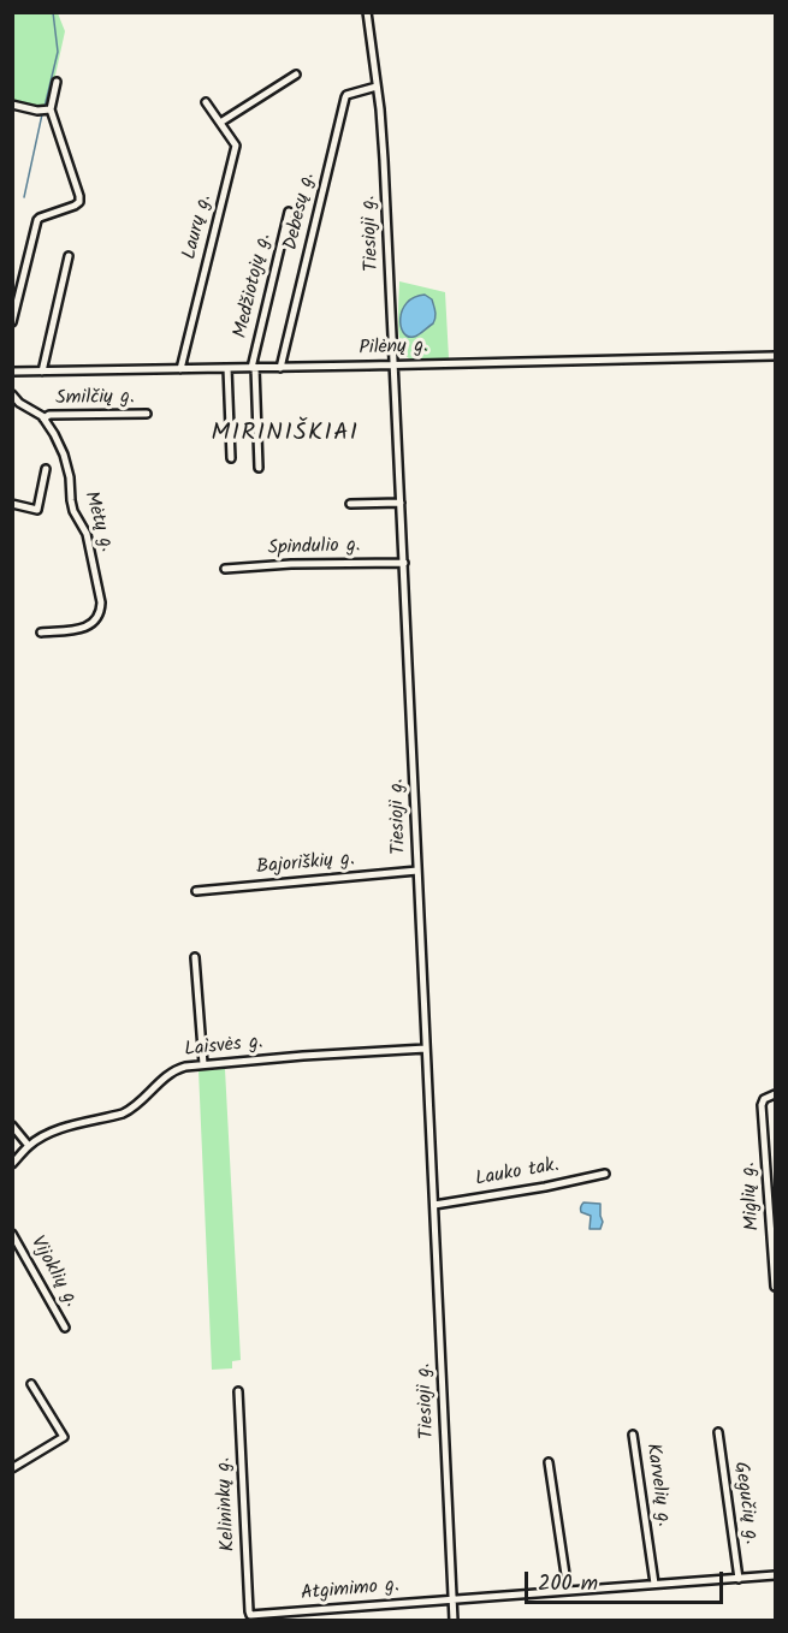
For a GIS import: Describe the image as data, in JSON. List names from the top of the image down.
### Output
{
  "streets": {
    "street": [
      "Debesų g.",
      "Laurų g.",
      "Tiesioji g.",
      "Medžiotojų g.",
      "Pilėnų g.",
      "Smilčių g.",
      "Mėtų g.",
      "Spindulio g.",
      "Bajoriškių g.",
      "Laisvės g.",
      "Lauko tak.",
      "Miglių g.",
      "Vijoklių g.",
      "Karvelių g.",
      "Gegučių g.",
      "Kelininkų g.",
      "Atgimimo g."
    ]
  },
  "crossings": [
    ["Debesų g.", "Tiesioji g."],
    ["Debesų g.", "Pilėnų g."],
    ["Laurų g.", "Pilėnų g."],
    ["Tiesioji g.", "Pilėnų g."],
    ["Tiesioji g.", "Spindulio g."],
    ["Tiesioji g.", "Bajoriškių g."],
    ["Tiesioji g.", "Laisvės g."],
    ["Tiesioji g.", "Lauko tak."],
    ["Tiesioji g.", "Atgimimo g."],
    ["Medžiotojų g.", "Pilėnų g."],
    ["Smilčių g.", "Mėtų g."],
    ["Karvelių g.", "Atgimimo g."],
    ["Gegučių g.", "Atgimimo g."],
    ["Kelininkų g.", "Atgimimo g."]
  ],
  "districts": ["MIRINIŠKIAI"],
  "scale_bar": "200 m"
}
